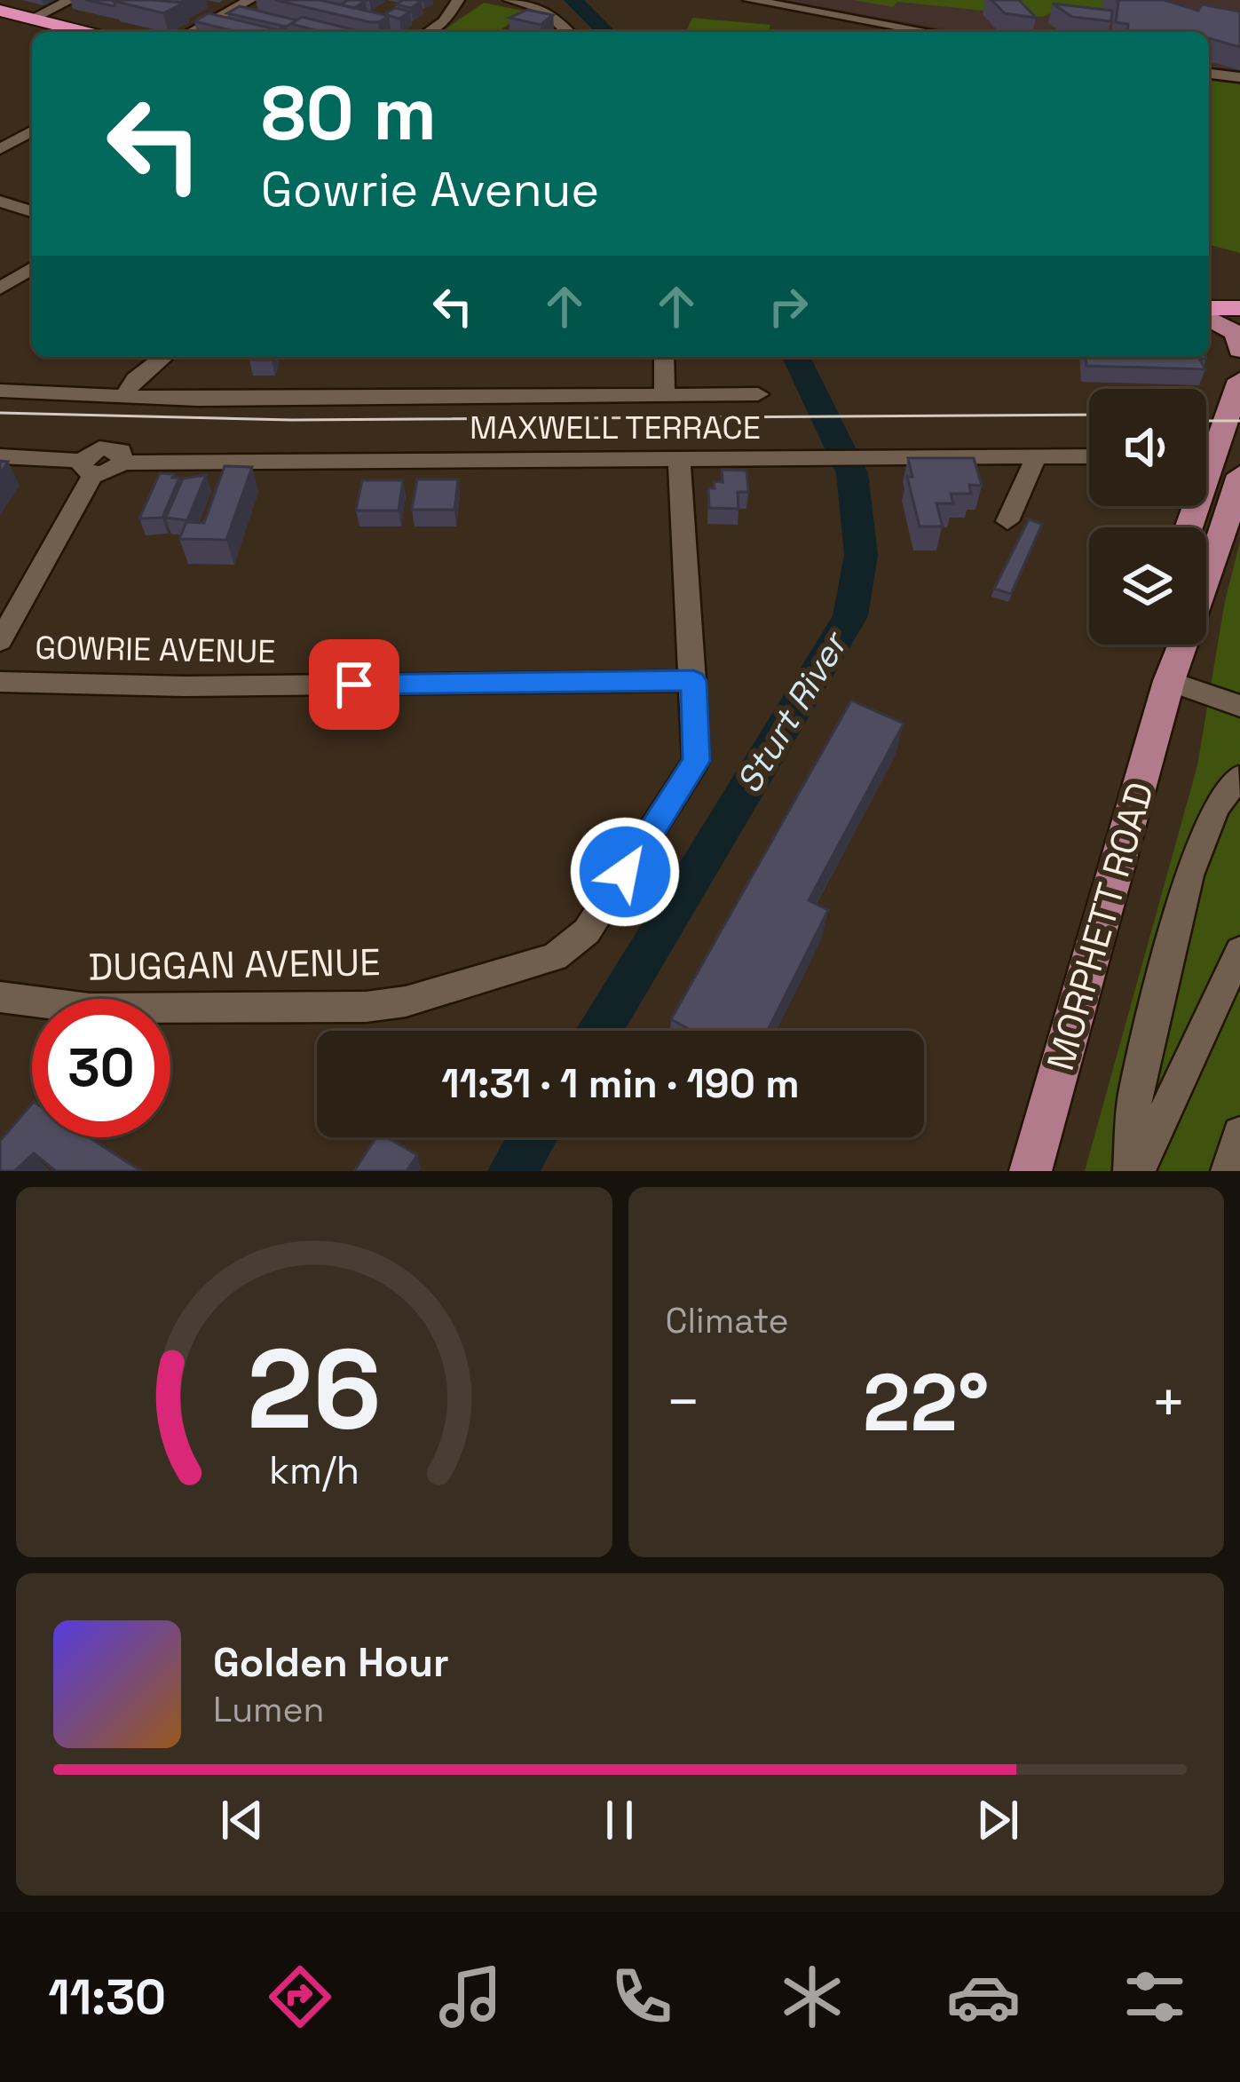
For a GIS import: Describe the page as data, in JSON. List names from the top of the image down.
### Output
{
  "streets": {
    "main road": ["MORPHETT ROAD"],
    "street": ["MAXWELL TERRACE", "GOWRIE AVENUE", "DUGGAN AVENUE"]
  },
  "crossings": [
    ["MAXWELL TERRACE", "DUGGAN AVENUE"],
    ["GOWRIE AVENUE", "DUGGAN AVENUE"]
  ],
  "water": ["Sturt River"],
  "page": {
    "turn": ["80 m", "Gowrie Avenue"],
    "limit": "30",
    "trip": "11:31 · 1 min · 190 m",
    "tile": "Climate",
    "heat": ["−", "22°", "+"],
    "song": ["Golden Hour", "Lumen"],
    "tabs": "11:30",
    "gauge": ["26", "km/h"]
  }
}
